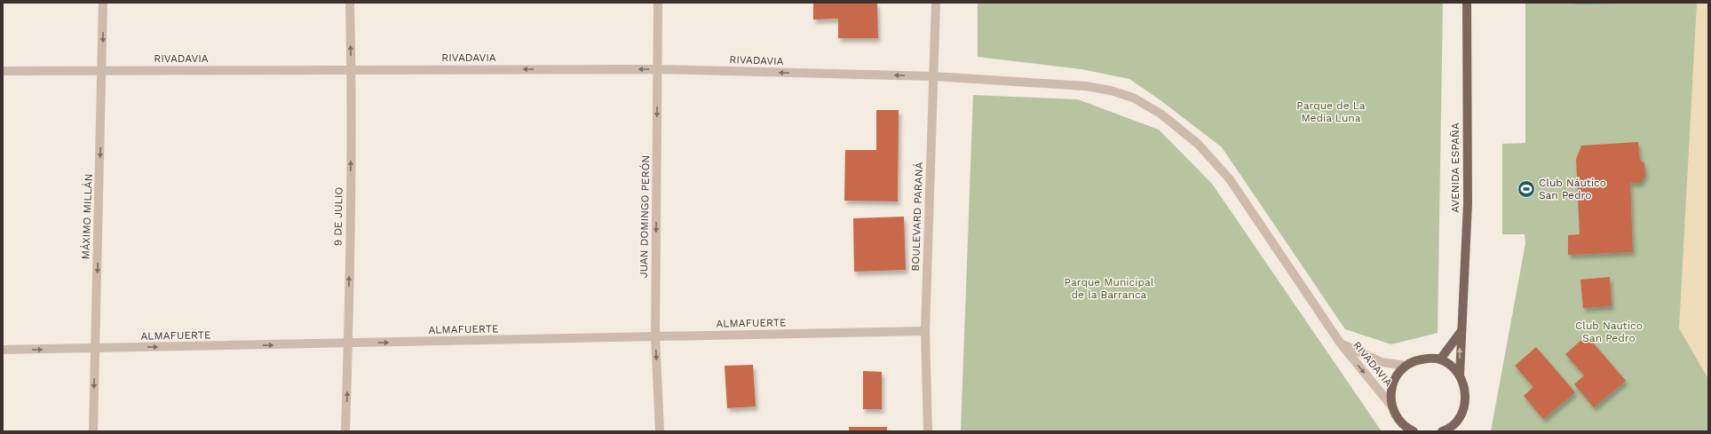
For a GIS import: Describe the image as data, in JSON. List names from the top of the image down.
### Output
{
  "streets": {
    "main road": ["AVENIDA ESPAÑA"],
    "street": [
      "RIVADAVIA",
      "MÁXIMO MILLÁN",
      "9 DE JULIO",
      "JUAN DOMINGO PERÓN",
      "BOULEVARD PARANÁ",
      "ALMAFUERTE"
    ]
  },
  "crossings": [
    ["RIVADAVIA", "MÁXIMO MILLÁN"],
    ["RIVADAVIA", "9 DE JULIO"],
    ["RIVADAVIA", "JUAN DOMINGO PERÓN"],
    ["RIVADAVIA", "BOULEVARD PARANÁ"],
    ["MÁXIMO MILLÁN", "ALMAFUERTE"],
    ["9 DE JULIO", "ALMAFUERTE"],
    ["JUAN DOMINGO PERÓN", "ALMAFUERTE"],
    ["BOULEVARD PARANÁ", "ALMAFUERTE"]
  ],
  "one_way": [
    "MÁXIMO MILLÁN",
    "9 DE JULIO",
    "JUAN DOMINGO PERÓN",
    "ALMAFUERTE"
  ],
  "parks": ["Parque de La Media Luna", "Parque Municipal de la Barranca", "Club Nautico San Pedro"],
  "places": {
    "sports": ["Club Náutico San Pedro"]
  }
}
